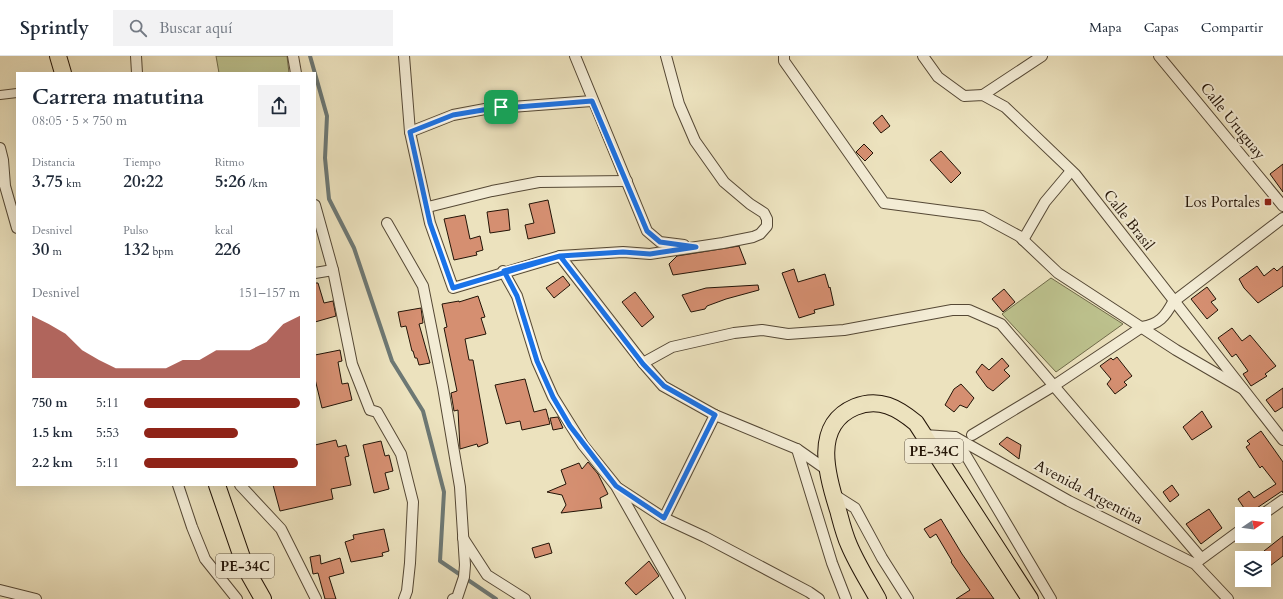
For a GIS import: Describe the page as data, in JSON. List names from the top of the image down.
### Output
{
  "streets": {
    "main road": ["PE-34C"],
    "street": ["Calle Uruguay", "Calle Brasil", "Avenida Argentina"]
  },
  "crossings": [
    ["PE-34C", "Avenida Argentina"]
  ],
  "places": {
    "transit": ["Los Portales"]
  },
  "north": "right",
  "page": {
    "header": "Sprintly",
    "search": "Buscar aquí",
    "nav": ["Mapa", "Capas", "Compartir"],
    "heading": ["Carrera matutina", "08:05 · 5 × 750 m"],
    "stats": [
      ["Distancia", "3.75 km"],
      ["Tiempo", "20:22"],
      ["Ritmo", "5:26 /km"],
      ["Desnivel", "30 m"],
      ["Pulso", "132 bpm"],
      ["kcal", "226"]
    ],
    "chart": ["Desnivel", "151–157 m"],
    "list": [
      {
        "name": "750 m",
        "note": "5:11"
      },
      {
        "name": "1.5 km",
        "note": "5:53"
      },
      {
        "name": "2.2 km",
        "note": "5:11"
      }
    ]
  }
}
